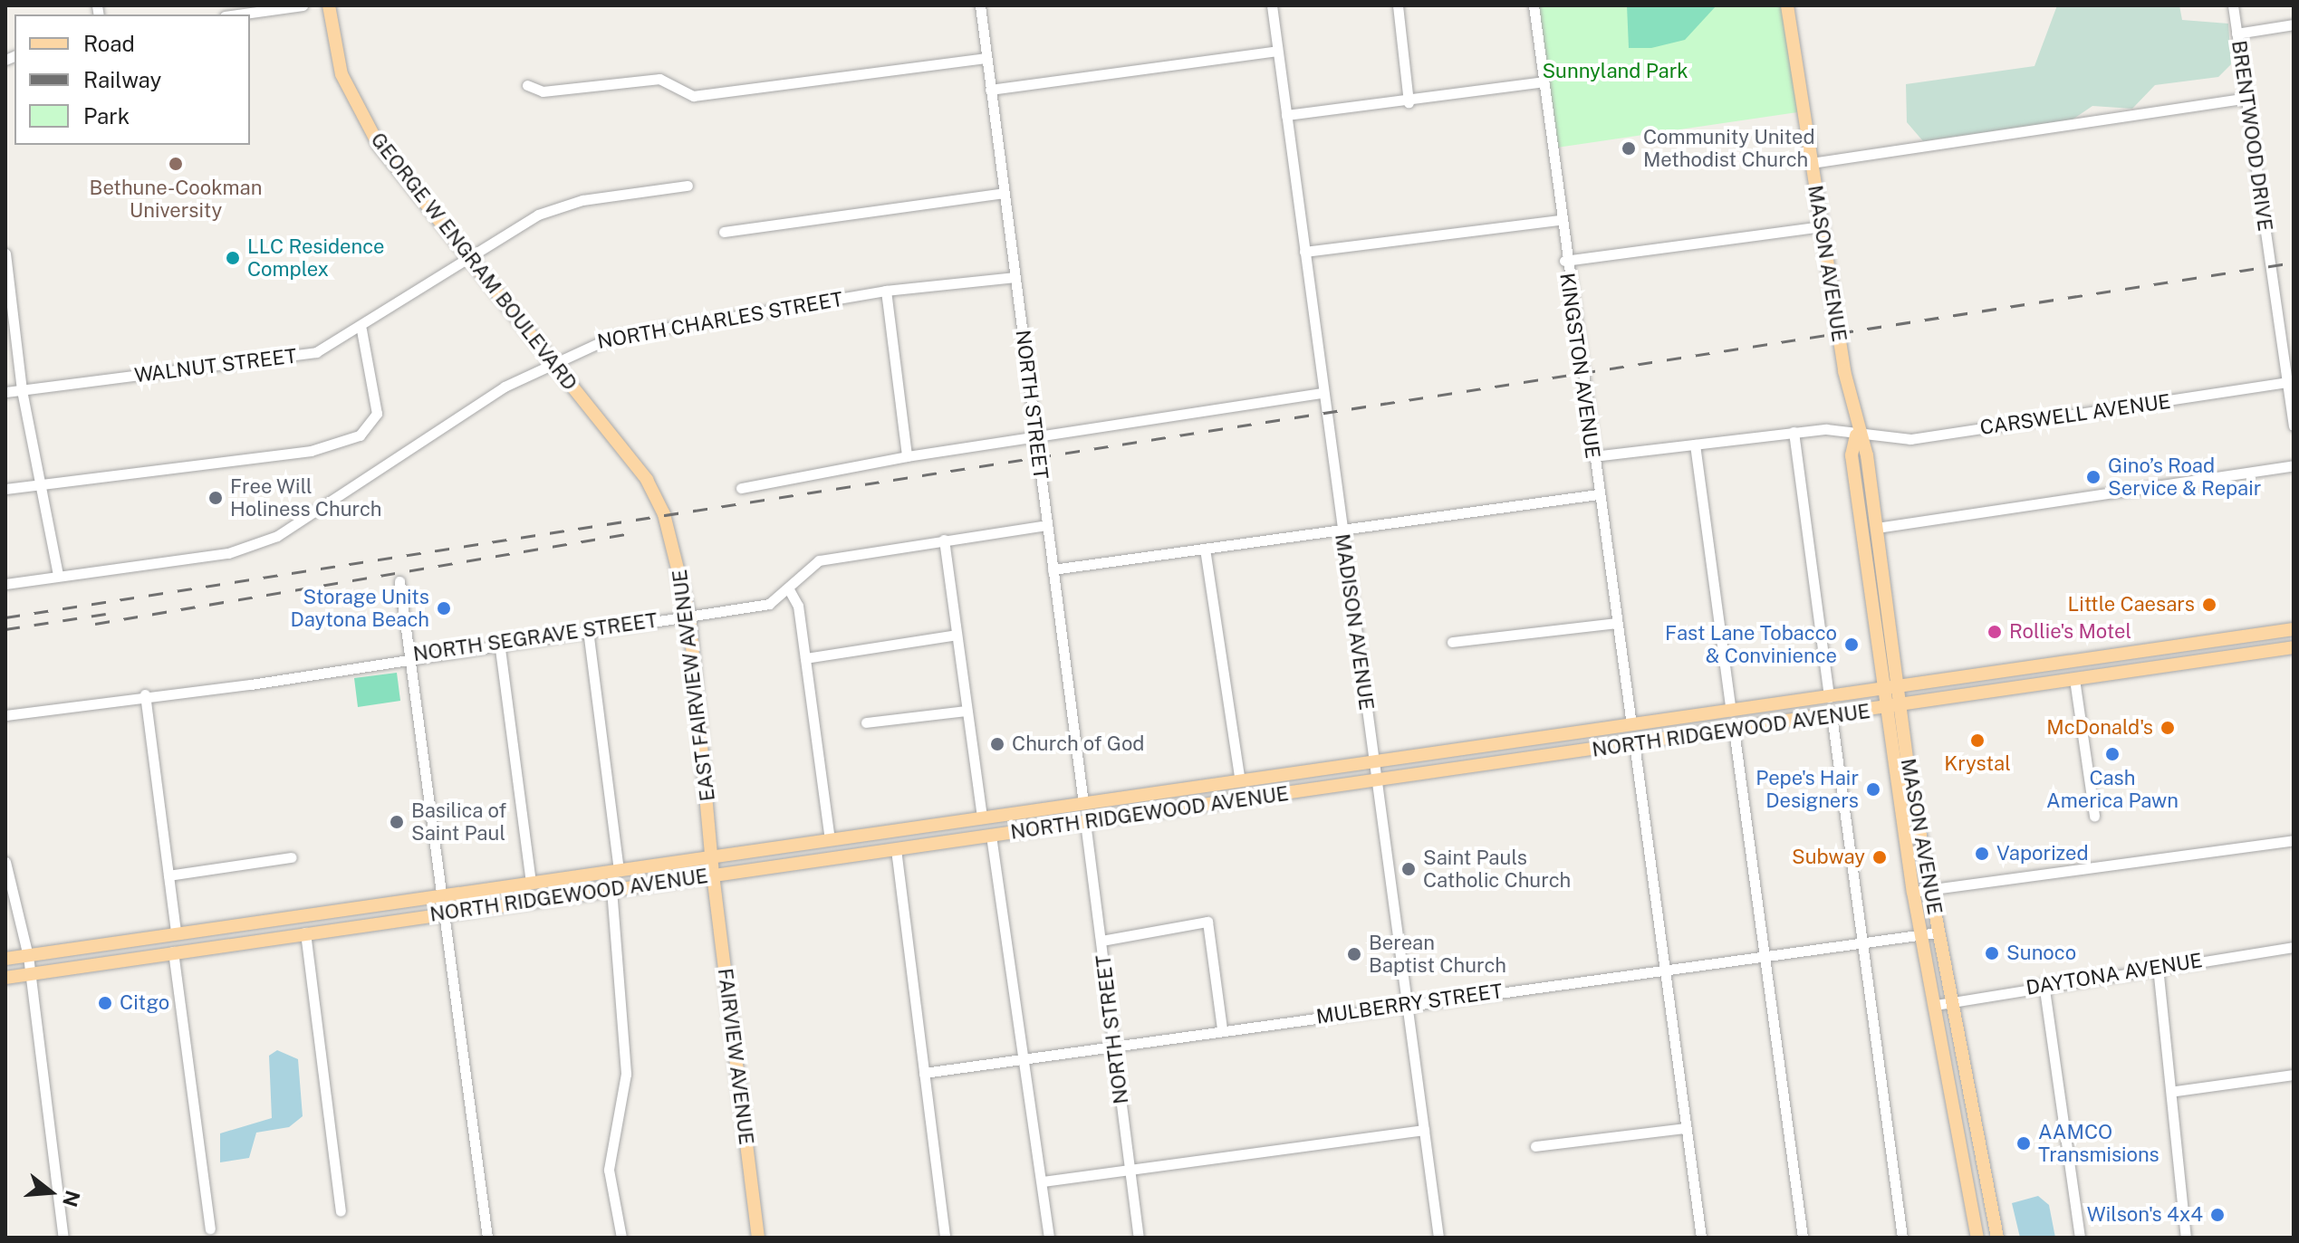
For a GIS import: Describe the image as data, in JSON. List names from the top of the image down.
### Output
{
  "streets": {
    "main road": [
      "GEORGE W ENGRAM BOULEVARD",
      "MASON AVENUE",
      "EAST FAIRVIEW AVENUE",
      "NORTH RIDGEWOOD AVENUE",
      "FAIRVIEW AVENUE"
    ],
    "street": [
      "BRENTWOOD DRIVE",
      "NORTH CHARLES STREET",
      "WALNUT STREET",
      "KINGSTON AVENUE",
      "NORTH STREET",
      "CARSWELL AVENUE",
      "MADISON AVENUE",
      "NORTH SEGRAVE STREET",
      "DAYTONA AVENUE",
      "MULBERRY STREET"
    ]
  },
  "crossings": [
    ["BRENTWOOD DRIVE", "CARSWELL AVENUE"],
    ["GEORGE W ENGRAM BOULEVARD", "NORTH CHARLES STREET"],
    ["GEORGE W ENGRAM BOULEVARD", "WALNUT STREET"],
    ["GEORGE W ENGRAM BOULEVARD", "EAST FAIRVIEW AVENUE"],
    ["MASON AVENUE", "CARSWELL AVENUE"],
    ["MASON AVENUE", "NORTH RIDGEWOOD AVENUE"],
    ["MASON AVENUE", "DAYTONA AVENUE"],
    ["MASON AVENUE", "MULBERRY STREET"],
    ["NORTH CHARLES STREET", "NORTH STREET"],
    ["KINGSTON AVENUE", "CARSWELL AVENUE"],
    ["KINGSTON AVENUE", "NORTH RIDGEWOOD AVENUE"],
    ["NORTH STREET", "NORTH SEGRAVE STREET"],
    ["NORTH STREET", "NORTH RIDGEWOOD AVENUE"],
    ["NORTH STREET", "MULBERRY STREET"],
    ["MADISON AVENUE", "NORTH RIDGEWOOD AVENUE"],
    ["MADISON AVENUE", "MULBERRY STREET"],
    ["NORTH SEGRAVE STREET", "EAST FAIRVIEW AVENUE"],
    ["EAST FAIRVIEW AVENUE", "NORTH RIDGEWOOD AVENUE"],
    ["EAST FAIRVIEW AVENUE", "FAIRVIEW AVENUE"],
    ["NORTH RIDGEWOOD AVENUE", "FAIRVIEW AVENUE"]
  ],
  "parks": ["Sunnyland Park"],
  "places": [
    "Community United Methodist Church",
    "Bethune-Cookman University",
    "LLC Residence Complex",
    "Gino’s Road Service & Repair",
    "Free Will Holiness Church",
    "Little Caesars",
    "Storage Units Daytona Beach",
    "Rollie's Motel",
    "Fast Lane Tobacco & Convinience",
    "McDonald's",
    "Krystal",
    "Church of God",
    "Cash America Pawn",
    "Pepe's Hair Designers",
    "Basilica of Saint Paul",
    "Vaporized",
    "Subway",
    "Saint Pauls Catholic Church",
    "Sunoco",
    "Berean Baptist Church",
    "Citgo",
    "AAMCO Transmisions",
    "Wilson's 4x4"
  ],
  "legend": ["Road", "Railway", "Park"],
  "north": "right"
}
